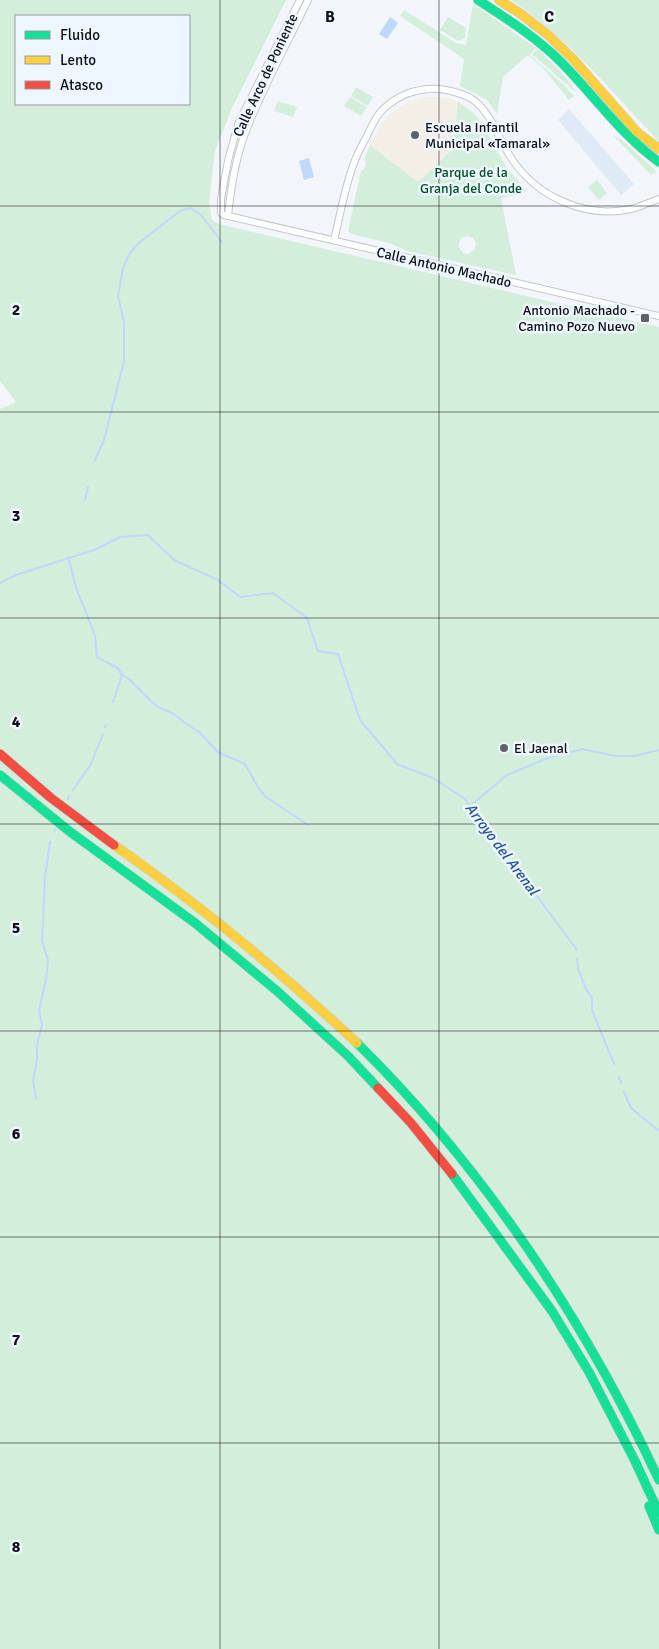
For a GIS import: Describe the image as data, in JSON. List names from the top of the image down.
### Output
{
  "streets": {
    "street": ["Calle Arco de Poniente", "Calle Antonio Machado"]
  },
  "crossings": [
    ["Calle Arco de Poniente", "Calle Antonio Machado"]
  ],
  "water": ["Arroyo del Arenal"],
  "parks": ["Parque de la Granja del Conde"],
  "places": {
    "other": ["Escuela Infantil Municipal «Tamaral»", "El Jaenal"],
    "transit": ["Antonio Machado - Camino Pozo Nuevo"]
  },
  "legend": ["Fluido", "Lento", "Atasco"],
  "grid": {
    "columns": ["B", "C"],
    "rows": [
      "2",
      "3",
      "4",
      "5",
      "6",
      "7",
      "8"
    ]
  }
}
